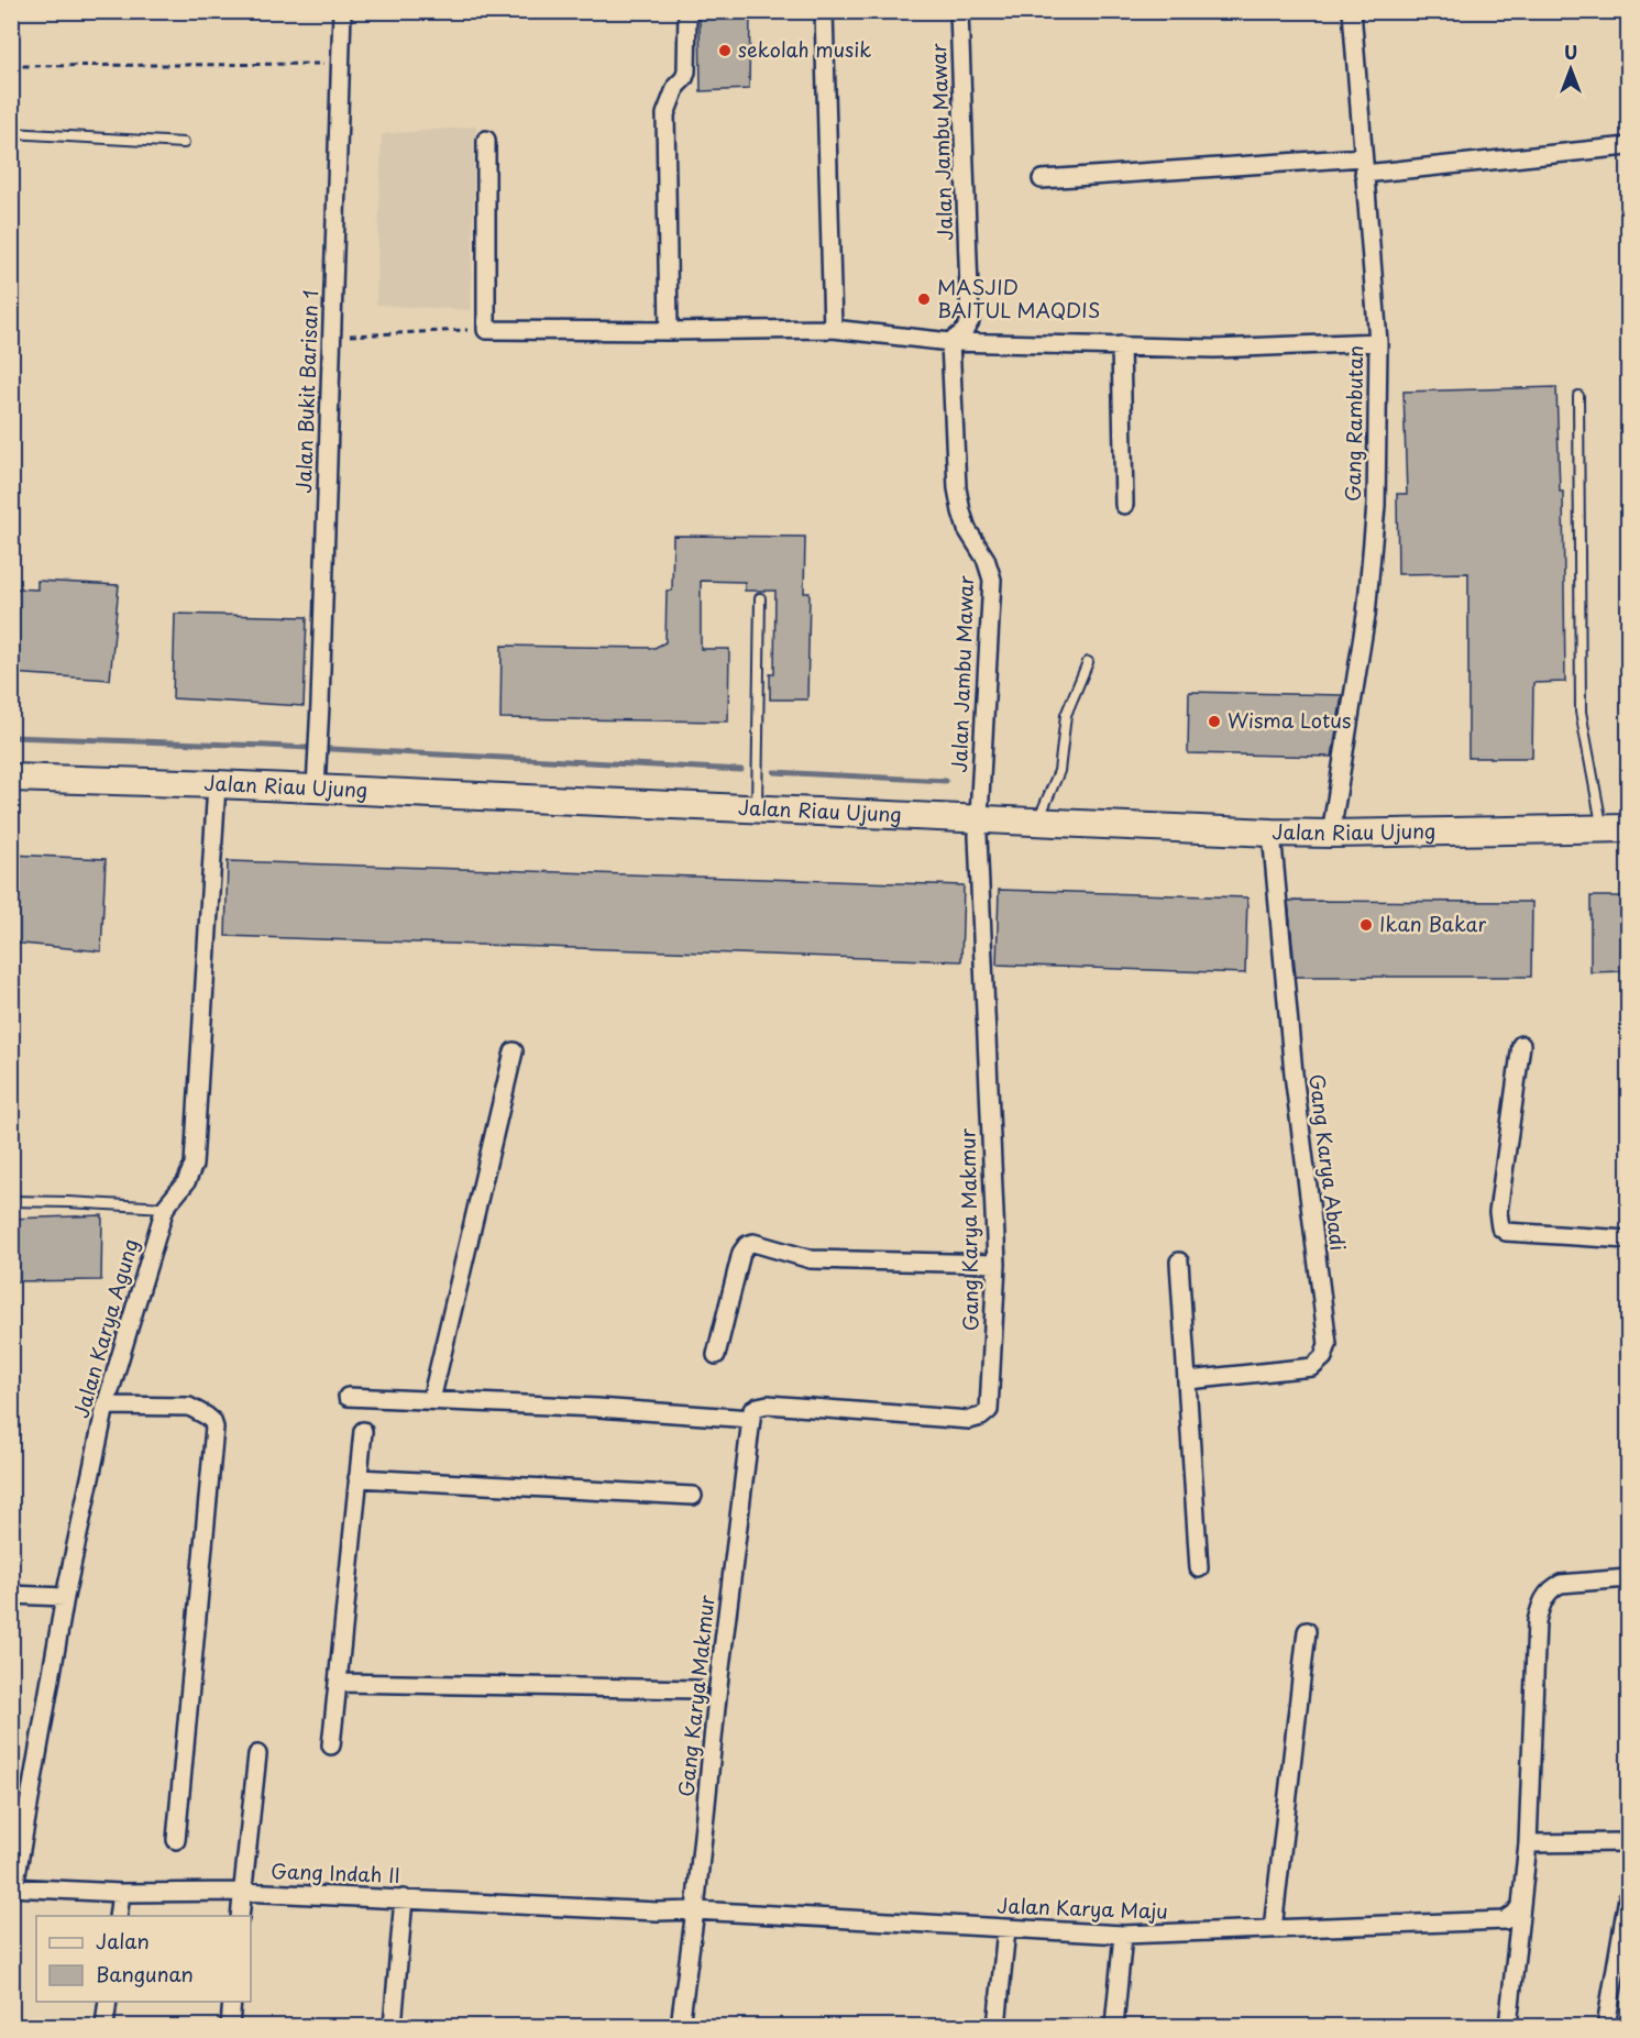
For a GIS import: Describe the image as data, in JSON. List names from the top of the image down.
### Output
{
  "streets": {
    "main road": ["Jalan Riau Ujung"],
    "street": [
      "Jalan Jambu Mawar",
      "Jalan Bukit Barisan 1",
      "Gang Rambutan",
      "Gang Karya Abadi",
      "Gang Karya Makmur",
      "Jalan Karya Agung",
      "Gang Indah II",
      "Jalan Karya Maju"
    ]
  },
  "crossings": [
    ["Jalan Jambu Mawar", "Jalan Riau Ujung"],
    ["Jalan Jambu Mawar", "Gang Karya Makmur"],
    ["Jalan Bukit Barisan 1", "Jalan Riau Ujung"],
    ["Gang Rambutan", "Jalan Riau Ujung"],
    ["Jalan Riau Ujung", "Gang Karya Abadi"],
    ["Jalan Riau Ujung", "Gang Karya Makmur"],
    ["Jalan Riau Ujung", "Jalan Karya Agung"],
    ["Gang Karya Makmur", "Jalan Karya Maju"],
    ["Jalan Karya Agung", "Gang Indah II"],
    ["Gang Indah II", "Jalan Karya Maju"]
  ],
  "places": [
    "sekolah musik",
    "MASJID BAITUL MAQDIS",
    "Wisma Lotus",
    "Ikan Bakar"
  ],
  "legend": ["Jalan", "Bangunan"],
  "north": "top"
}
